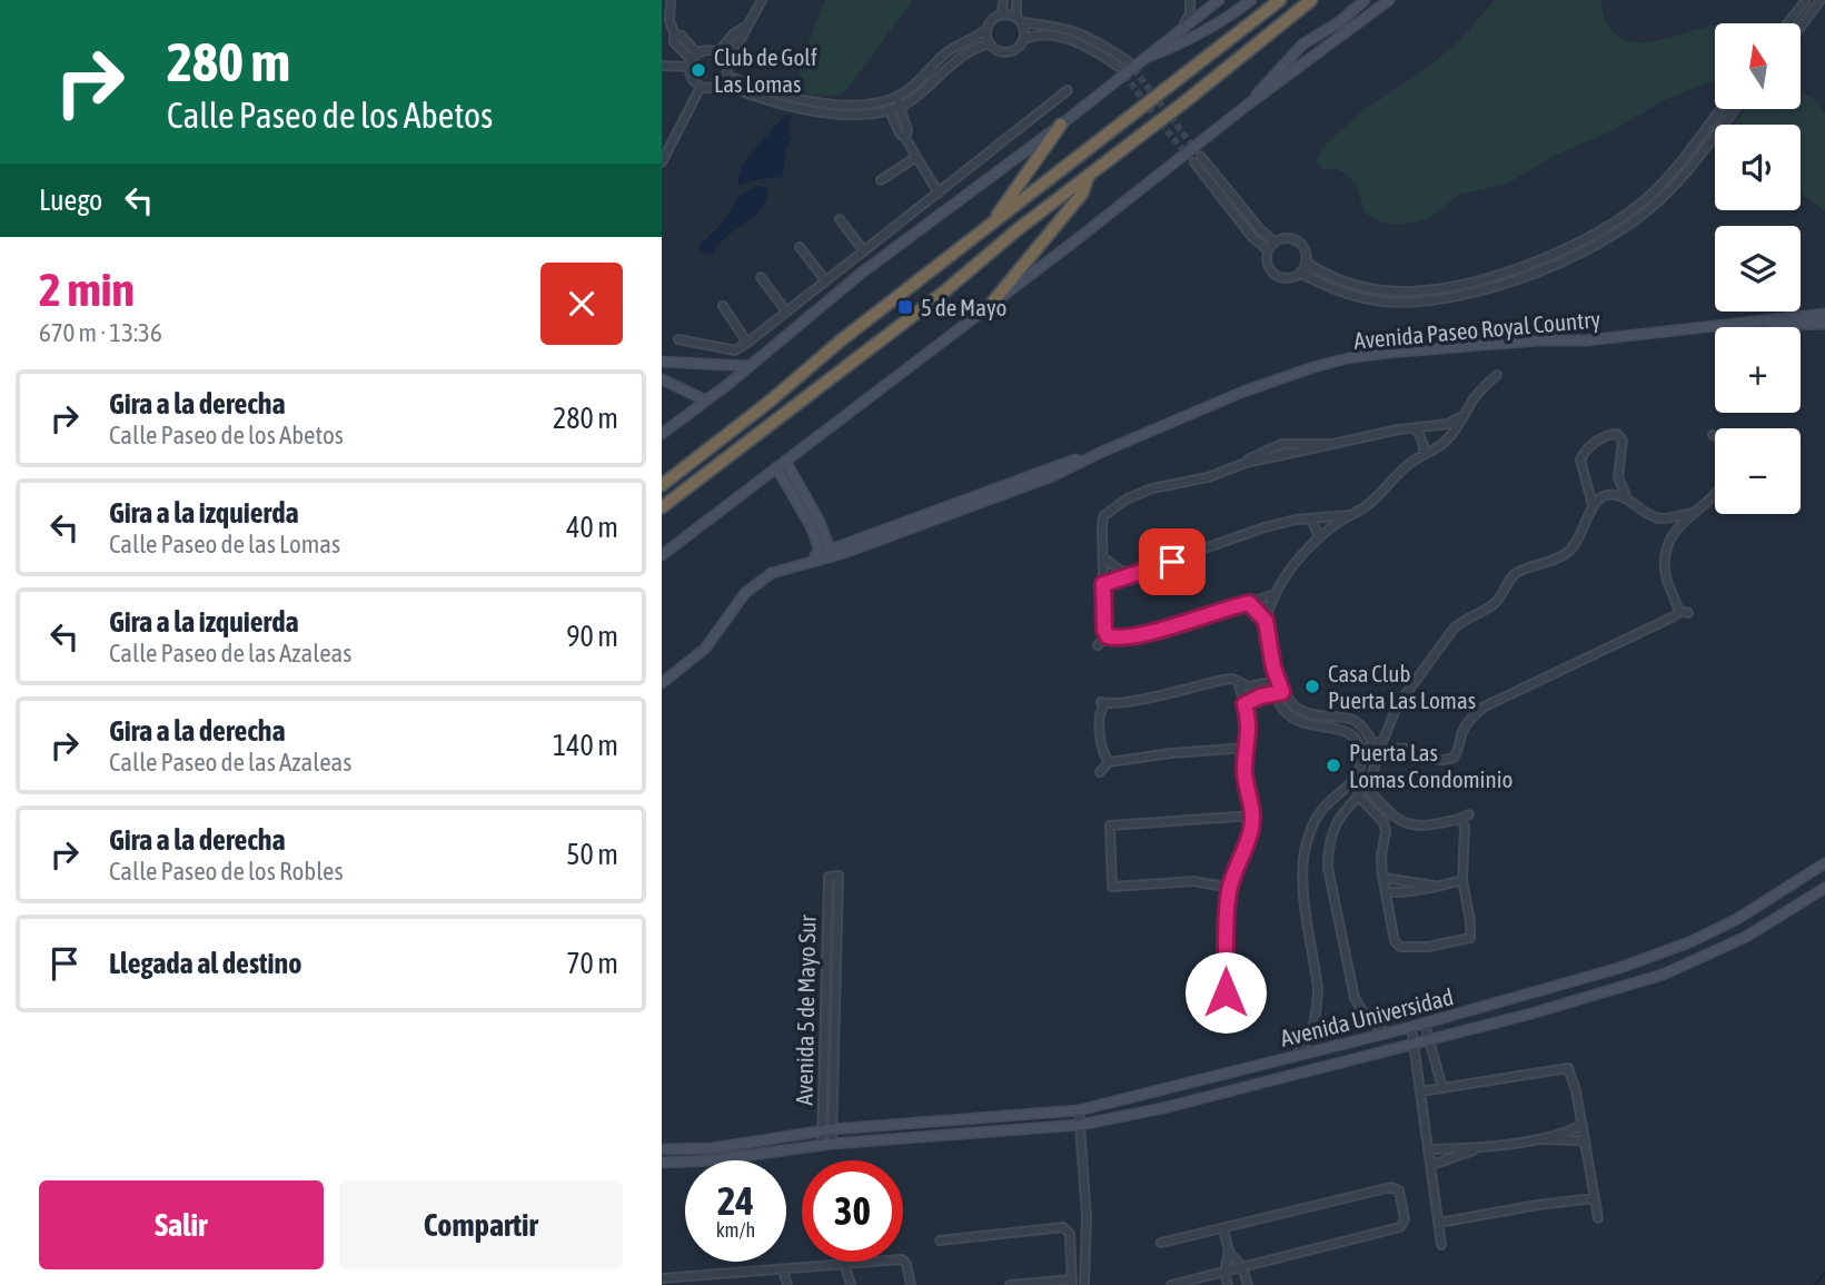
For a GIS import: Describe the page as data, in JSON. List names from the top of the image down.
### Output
{
  "streets": {
    "main road": ["Avenida Paseo Royal Country", "Avenida Universidad"],
    "street": ["Avenida 5 de Mayo Sur"]
  },
  "crossings": [
    ["Avenida 5 de Mayo Sur", "Avenida Universidad"]
  ],
  "places": {
    "other": ["Club de Golf Las Lomas", "Casa Club Puerta Las Lomas", "Puerta Las Lomas Condominio"],
    "transit": ["5 de Mayo"]
  },
  "north": "top",
  "page": {
    "turn": ["280 m", "Calle Paseo de los Abetos"],
    "map_buttons": ["+", "−"],
    "then": "Luego",
    "heading": ["2 min", "670 m · 13:36"],
    "list": [
      {
        "name": "Gira a la derecha",
        "note": "Calle Paseo de los Abetos",
        "value": "280 m"
      },
      {
        "name": "Gira a la izquierda",
        "note": "Calle Paseo de las Lomas",
        "value": "40 m"
      },
      {
        "name": "Gira a la izquierda",
        "note": "Calle Paseo de las Azaleas",
        "value": "90 m"
      },
      {
        "name": "Gira a la derecha",
        "note": "Calle Paseo de las Azaleas",
        "value": "140 m"
      },
      {
        "name": "Gira a la derecha",
        "note": "Calle Paseo de los Robles",
        "value": "50 m"
      },
      {
        "name": "Llegada al destino",
        "value": "70 m"
      }
    ],
    "speed": "24 km/h",
    "limit": "30",
    "buttons": ["Salir", "Compartir"]
  }
}
